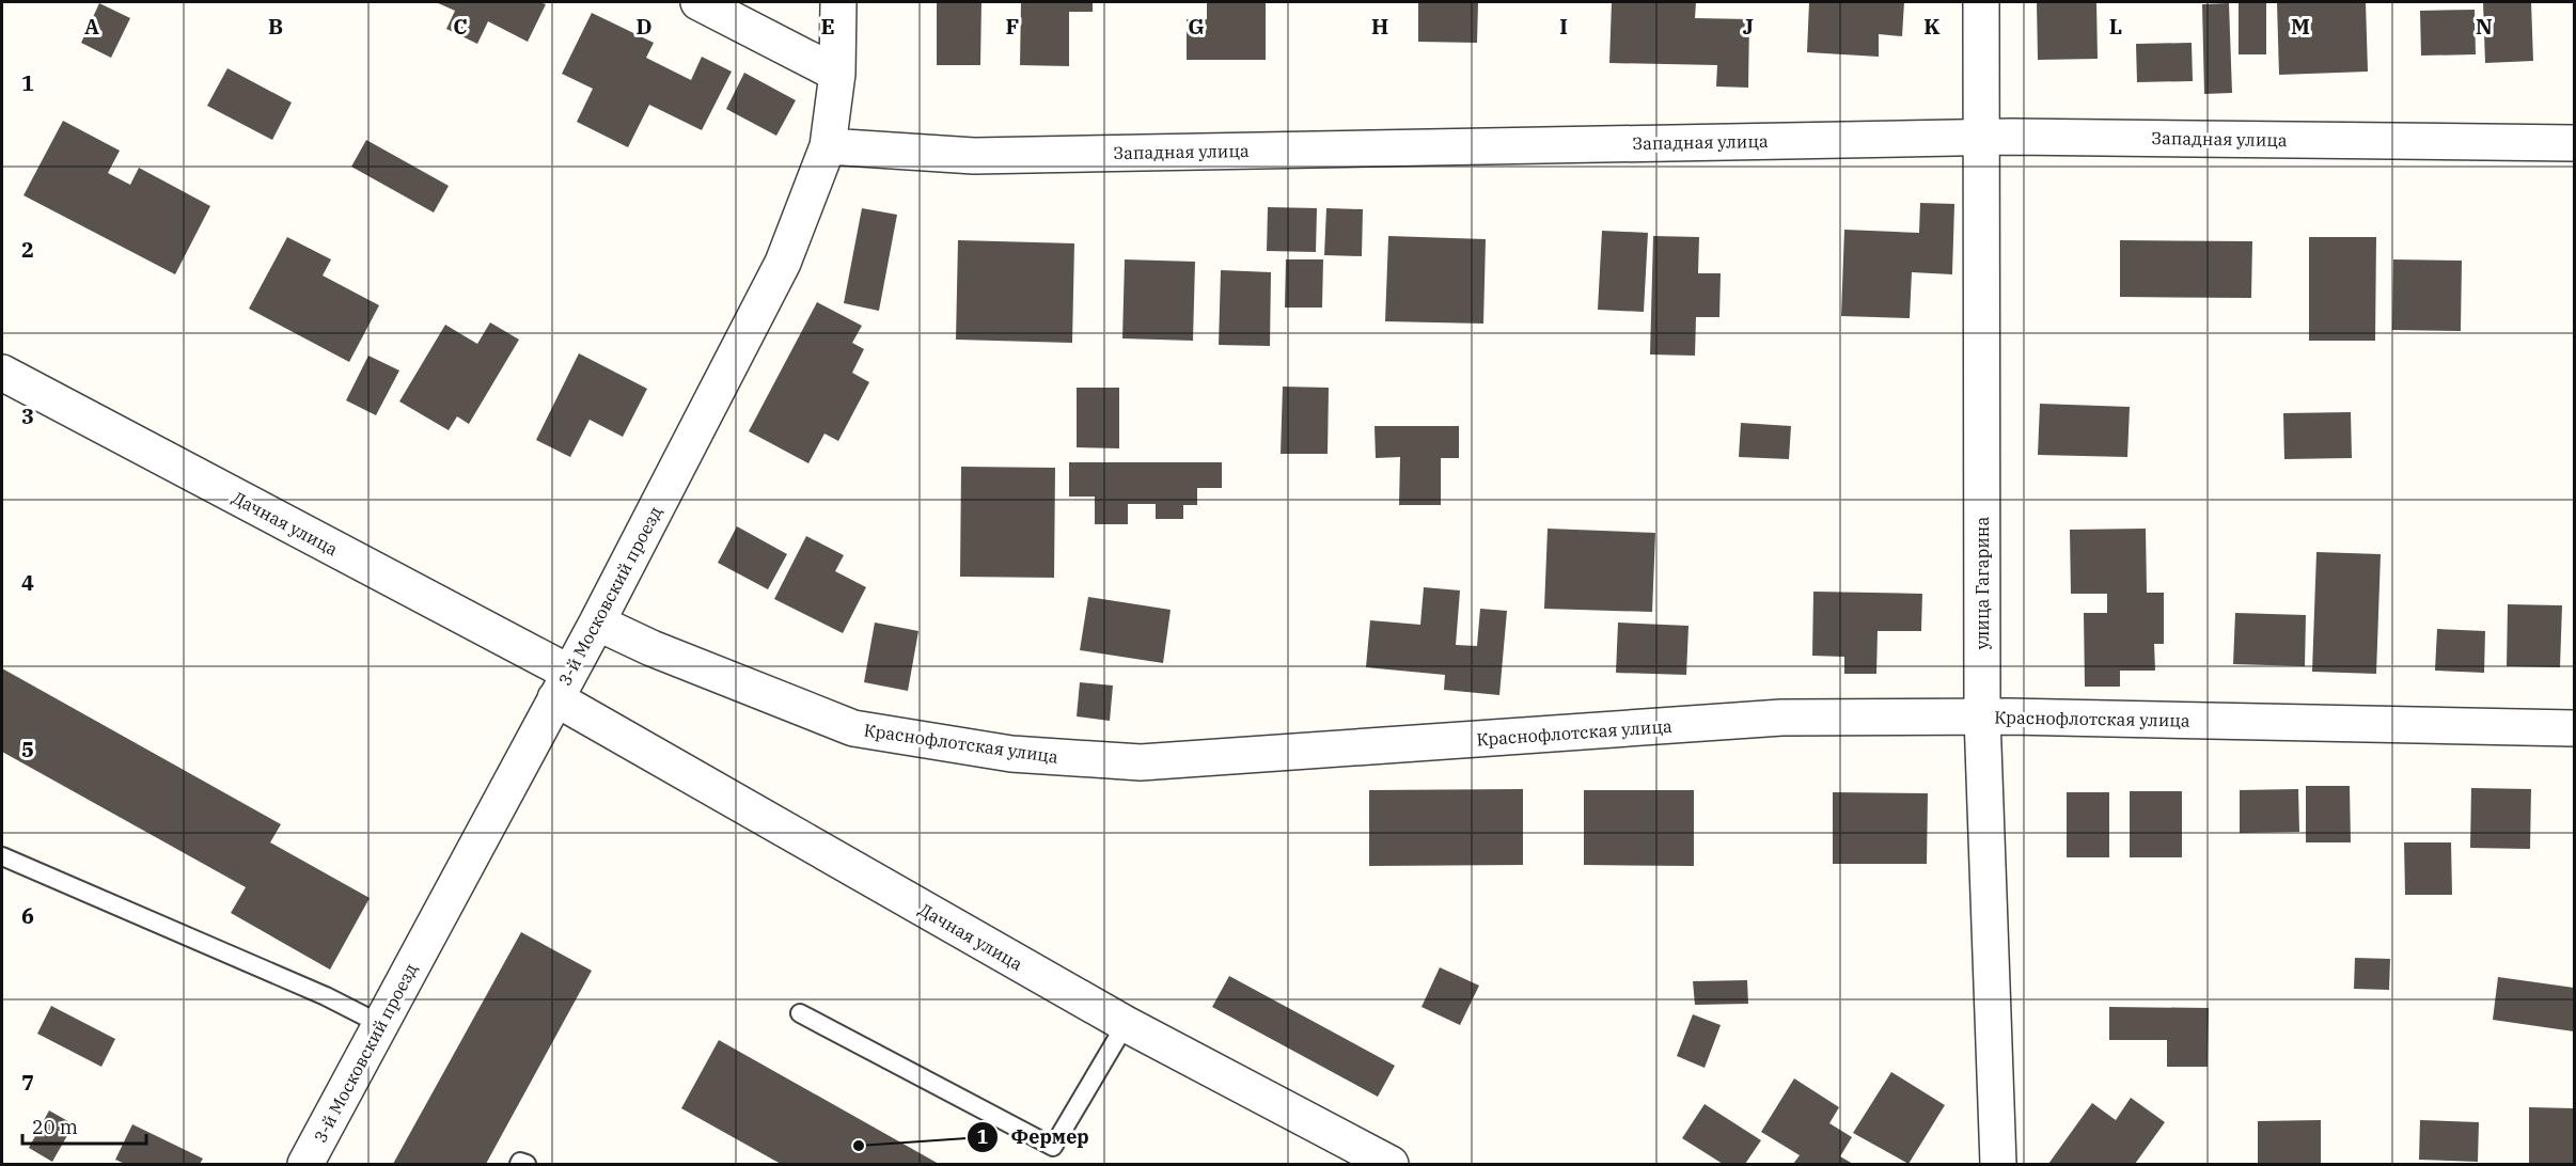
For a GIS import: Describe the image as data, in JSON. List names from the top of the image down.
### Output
{
  "streets": {
    "street": [
      "Западная улица",
      "Дачная улица",
      "улица Гагарина",
      "3-й Московский проезд",
      "Краснофлотская улица"
    ]
  },
  "crossings": [
    ["Западная улица", "улица Гагарина"],
    ["Западная улица", "3-й Московский проезд"],
    ["Дачная улица", "3-й Московский проезд"],
    ["улица Гагарина", "Краснофлотская улица"],
    ["3-й Московский проезд", "Краснофлотская улица"]
  ],
  "places": ["Фермер"],
  "scale_bar": "20 m",
  "grid": {
    "columns": [
      "A",
      "B",
      "C",
      "D",
      "E",
      "F",
      "G",
      "H",
      "I",
      "J",
      "K",
      "L",
      "M",
      "N"
    ],
    "rows": [
      "1",
      "2",
      "3",
      "4",
      "5",
      "6",
      "7"
    ]
  }
}
